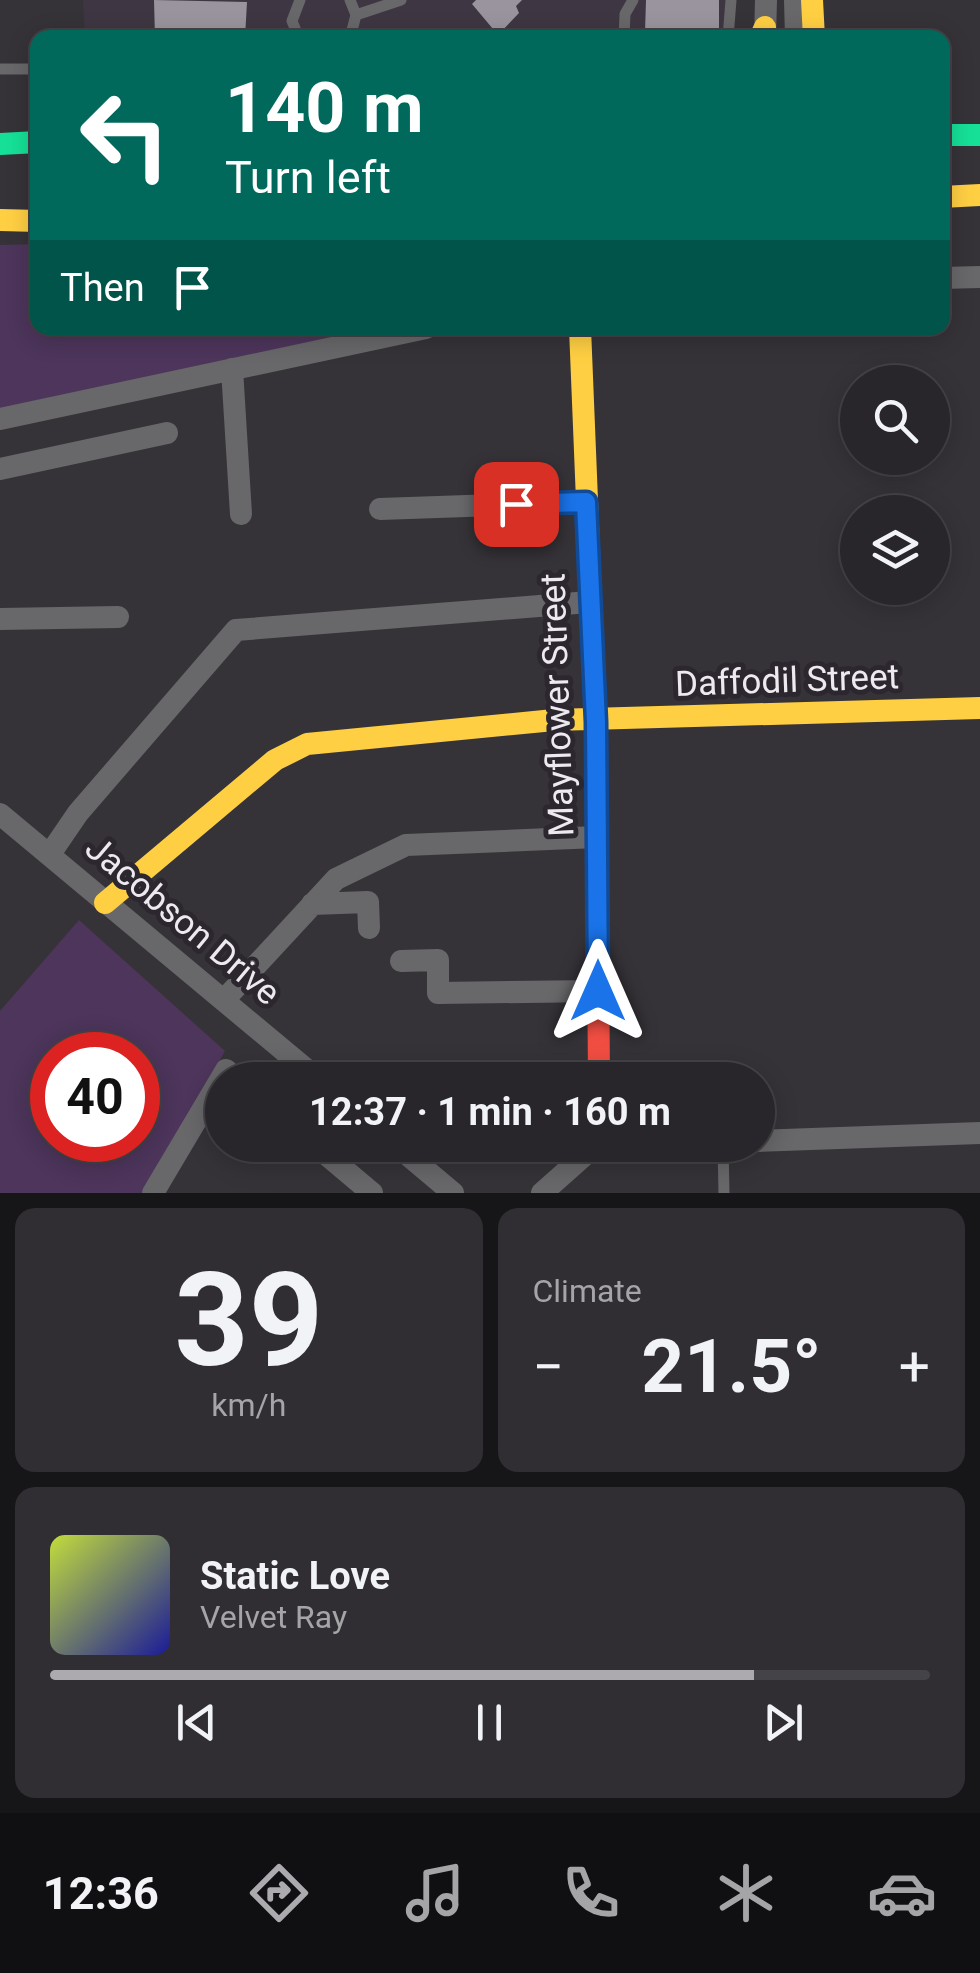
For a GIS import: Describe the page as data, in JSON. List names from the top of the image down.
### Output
{
  "streets": {
    "street": ["Daffodil Street", "Mayflower Street", "Jacobson Drive"]
  },
  "crossings": [
    ["Daffodil Street", "Mayflower Street"],
    ["Daffodil Street", "Jacobson Drive"]
  ],
  "page": {
    "turn": ["140 m", "Turn left"],
    "then": "Then",
    "limit": "40",
    "trip": "12:37 · 1 min · 160 m",
    "tile": [
      ["39", "km/h"],
      "Climate"
    ],
    "heat": ["−", "21.5°", "+"],
    "song": ["Static Love", "Velvet Ray"],
    "tabs": "12:36"
  }
}
